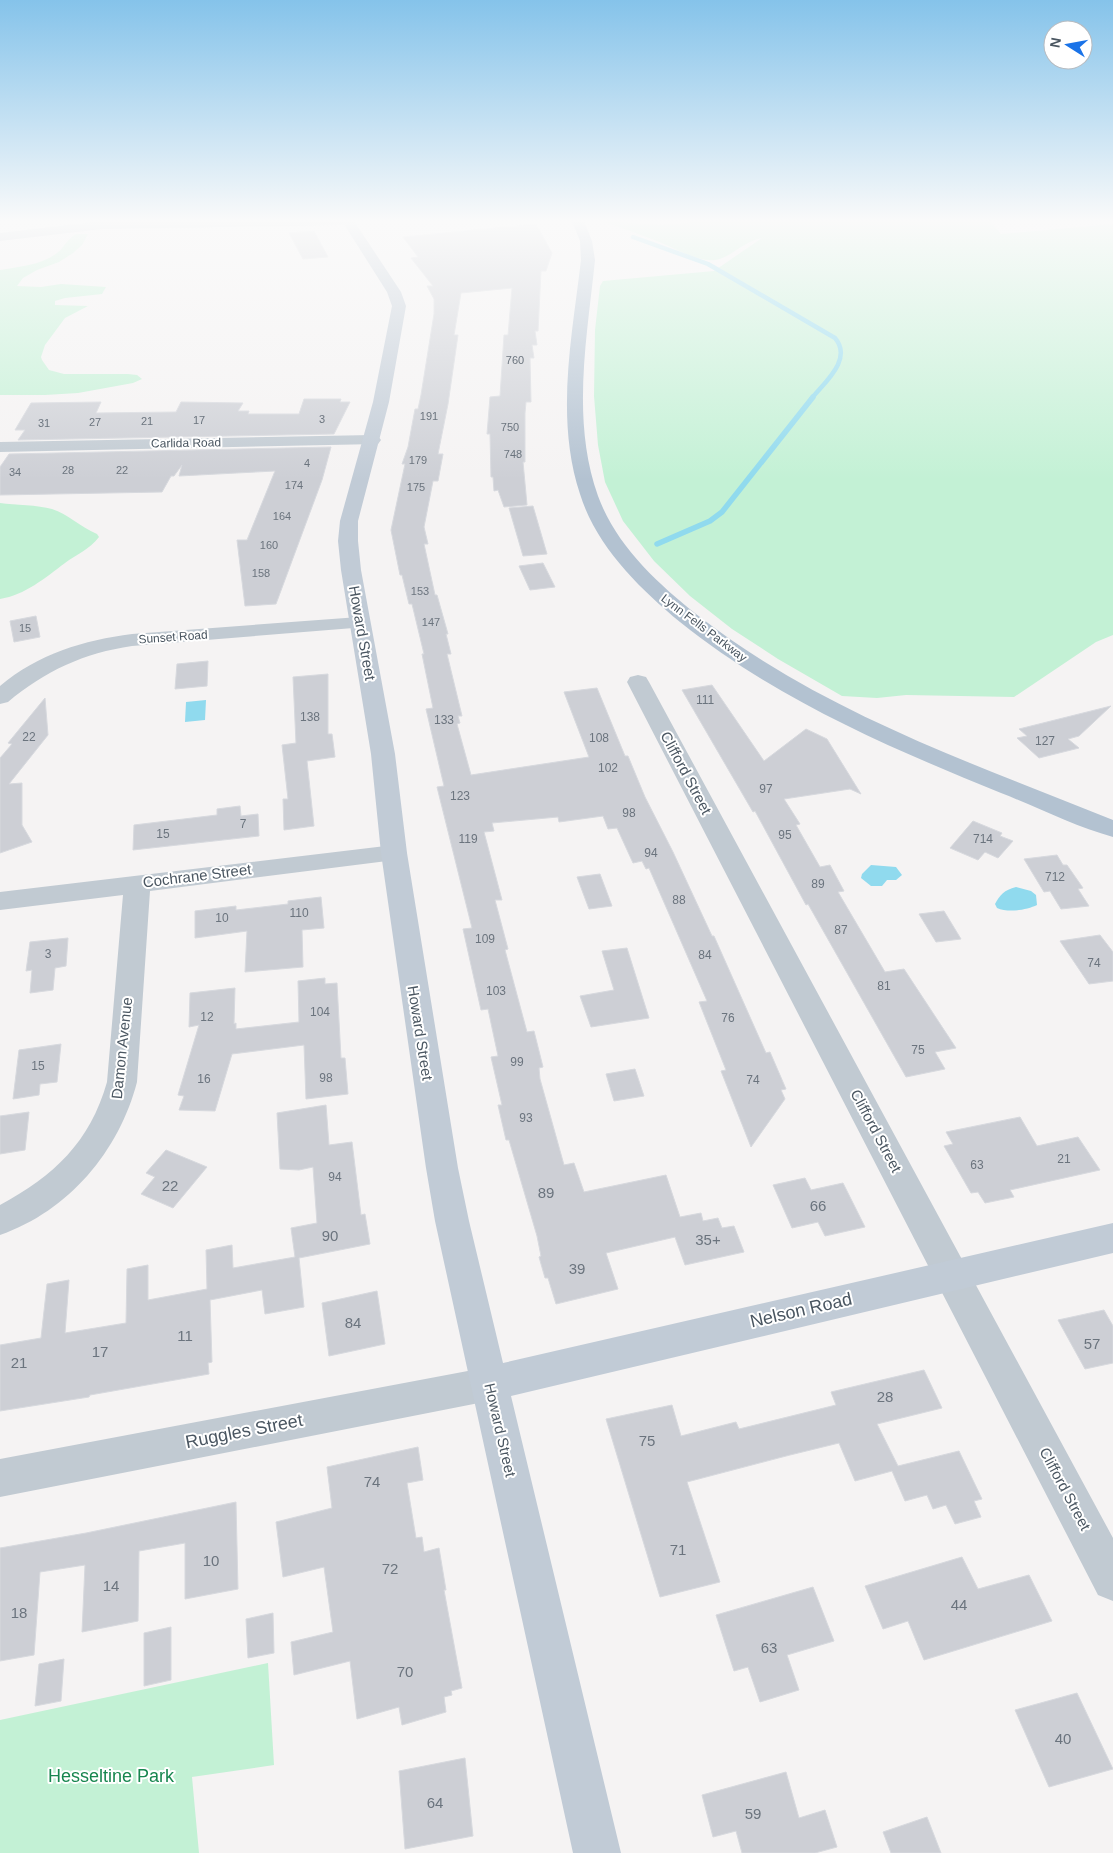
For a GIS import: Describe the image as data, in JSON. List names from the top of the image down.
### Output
{
  "streets": {
    "main road": ["Lynn Fells Parkway"],
    "street": [
      "Carlida Road",
      "Howard Street",
      "Sunset Road",
      "Clifford Street",
      "Cochrane Street",
      "Damon Avenue",
      "Nelson Road",
      "Ruggles Street"
    ]
  },
  "crossings": [
    ["Carlida Road", "Howard Street"],
    ["Howard Street", "Sunset Road"],
    ["Howard Street", "Cochrane Street"],
    ["Howard Street", "Nelson Road"],
    ["Howard Street", "Ruggles Street"],
    ["Clifford Street", "Nelson Road"],
    ["Cochrane Street", "Damon Avenue"],
    ["Nelson Road", "Ruggles Street"]
  ],
  "parks": ["Hesseltine Park"],
  "house_numbers": [
    "760",
    "191",
    "3",
    "17",
    "21",
    "27",
    "31",
    "750",
    "748",
    "179",
    "4",
    "28",
    "22",
    "34",
    "174",
    "175",
    "164",
    "160",
    "158",
    "153",
    "147",
    "15",
    "111",
    "138",
    "133",
    "22",
    "108",
    "127",
    "102",
    "97",
    "123",
    "98",
    "7",
    "15",
    "95",
    "119",
    "714",
    "94",
    "712",
    "89",
    "88",
    "110",
    "10",
    "87",
    "109",
    "3",
    "84",
    "74",
    "81",
    "103",
    "104",
    "12",
    "76",
    "75",
    "99",
    "15",
    "98",
    "16",
    "74",
    "93",
    "21",
    "63",
    "94",
    "22",
    "89",
    "66",
    "90",
    "35+",
    "39",
    "84",
    "11",
    "57",
    "17",
    "21",
    "28",
    "75",
    "74",
    "71",
    "10",
    "72",
    "14",
    "44",
    "18",
    "63",
    "70",
    "40",
    "64",
    "59"
  ],
  "north": "left"
}
